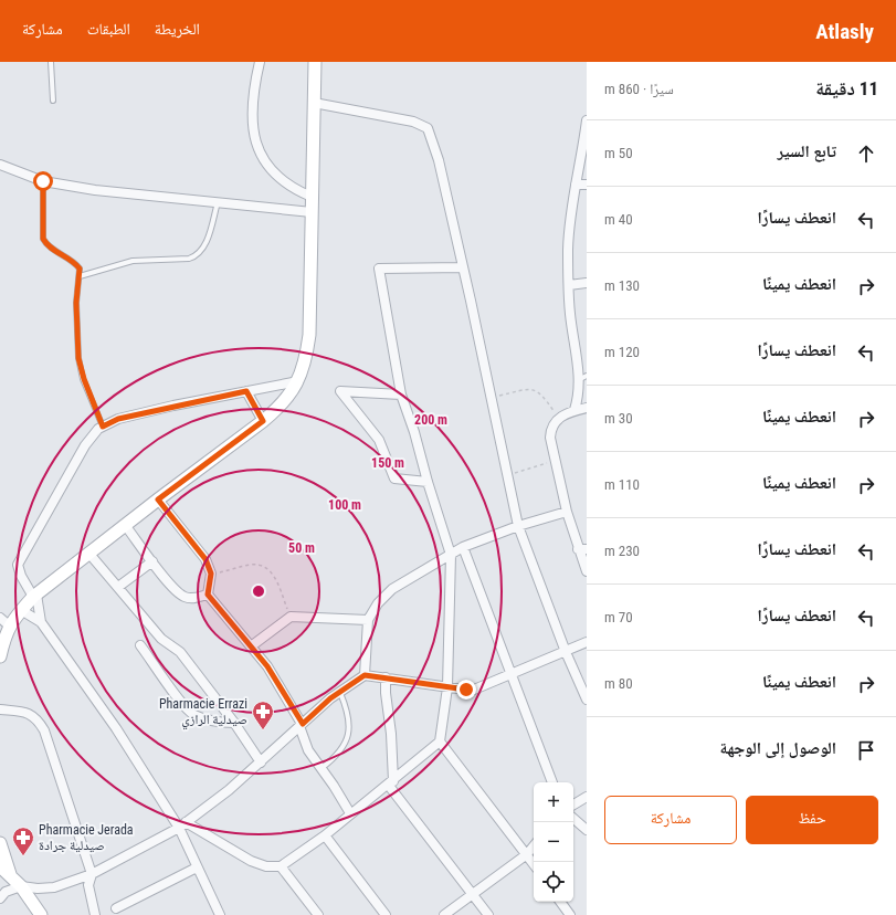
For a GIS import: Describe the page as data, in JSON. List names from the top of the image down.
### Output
{
  "places": {
    "pharmacy": ["Pharmacie Errazi صيدلية الرازي", "Pharmacie Jerada صيدلية جرادة"]
  },
  "page": {
    "header": "Atlasly",
    "nav": ["الخريطة", "الطبقات", "مشاركة"],
    "heading": ["11 دقيقة", "سيرًا · 860 m"],
    "list": [
      ["تابع السير", "50 m"],
      ["انعطف يسارًا", "40 m"],
      ["انعطف يمينًا", "130 m"],
      ["انعطف يسارًا", "120 m"],
      ["انعطف يمينًا", "30 m"],
      ["انعطف يمينًا", "110 m"],
      ["انعطف يسارًا", "230 m"],
      ["انعطف يسارًا", "70 m"],
      ["انعطف يمينًا", "80 m"],
      "الوصول إلى الوجهة"
    ],
    "buttons": ["حفظ", "مشاركة"],
    "map_buttons": ["+", "−"]
  },
  "rings": [
    "200 m",
    "150 m",
    "100 m",
    "50 m"
  ]
}
